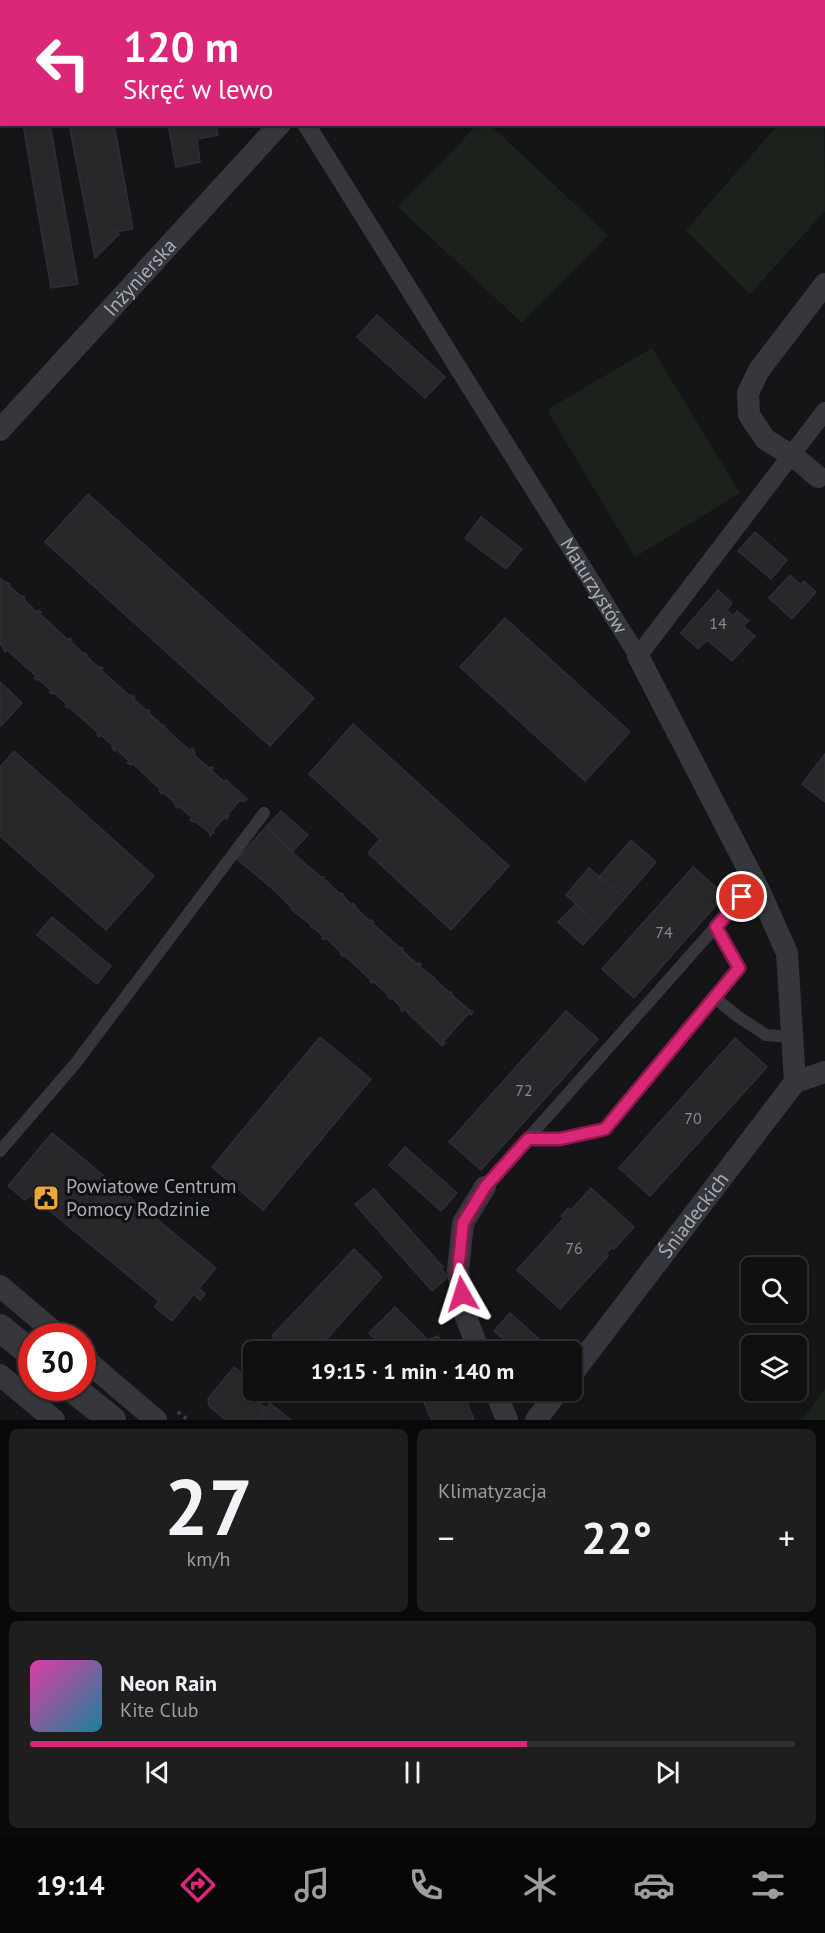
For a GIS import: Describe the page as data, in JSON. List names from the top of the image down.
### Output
{
  "streets": {
    "street": ["Inżynierska", "Maturzystów", "Śniadeckich"]
  },
  "crossings": [
    ["Maturzystów", "Śniadeckich"]
  ],
  "places": {
    "public building": ["Powiatowe Centrum Pomocy Rodzinie"]
  },
  "house_numbers": [
    "14",
    "74",
    "72",
    "70",
    "76"
  ],
  "page": {
    "turn": ["120 m", "Skręć w lewo"],
    "limit": "30",
    "trip": "19:15 · 1 min · 140 m",
    "tile": [
      ["27", "km/h"],
      "Klimatyzacja"
    ],
    "heat": ["−", "22°", "+"],
    "song": ["Neon Rain", "Kite Club"],
    "tabs": "19:14"
  }
}
